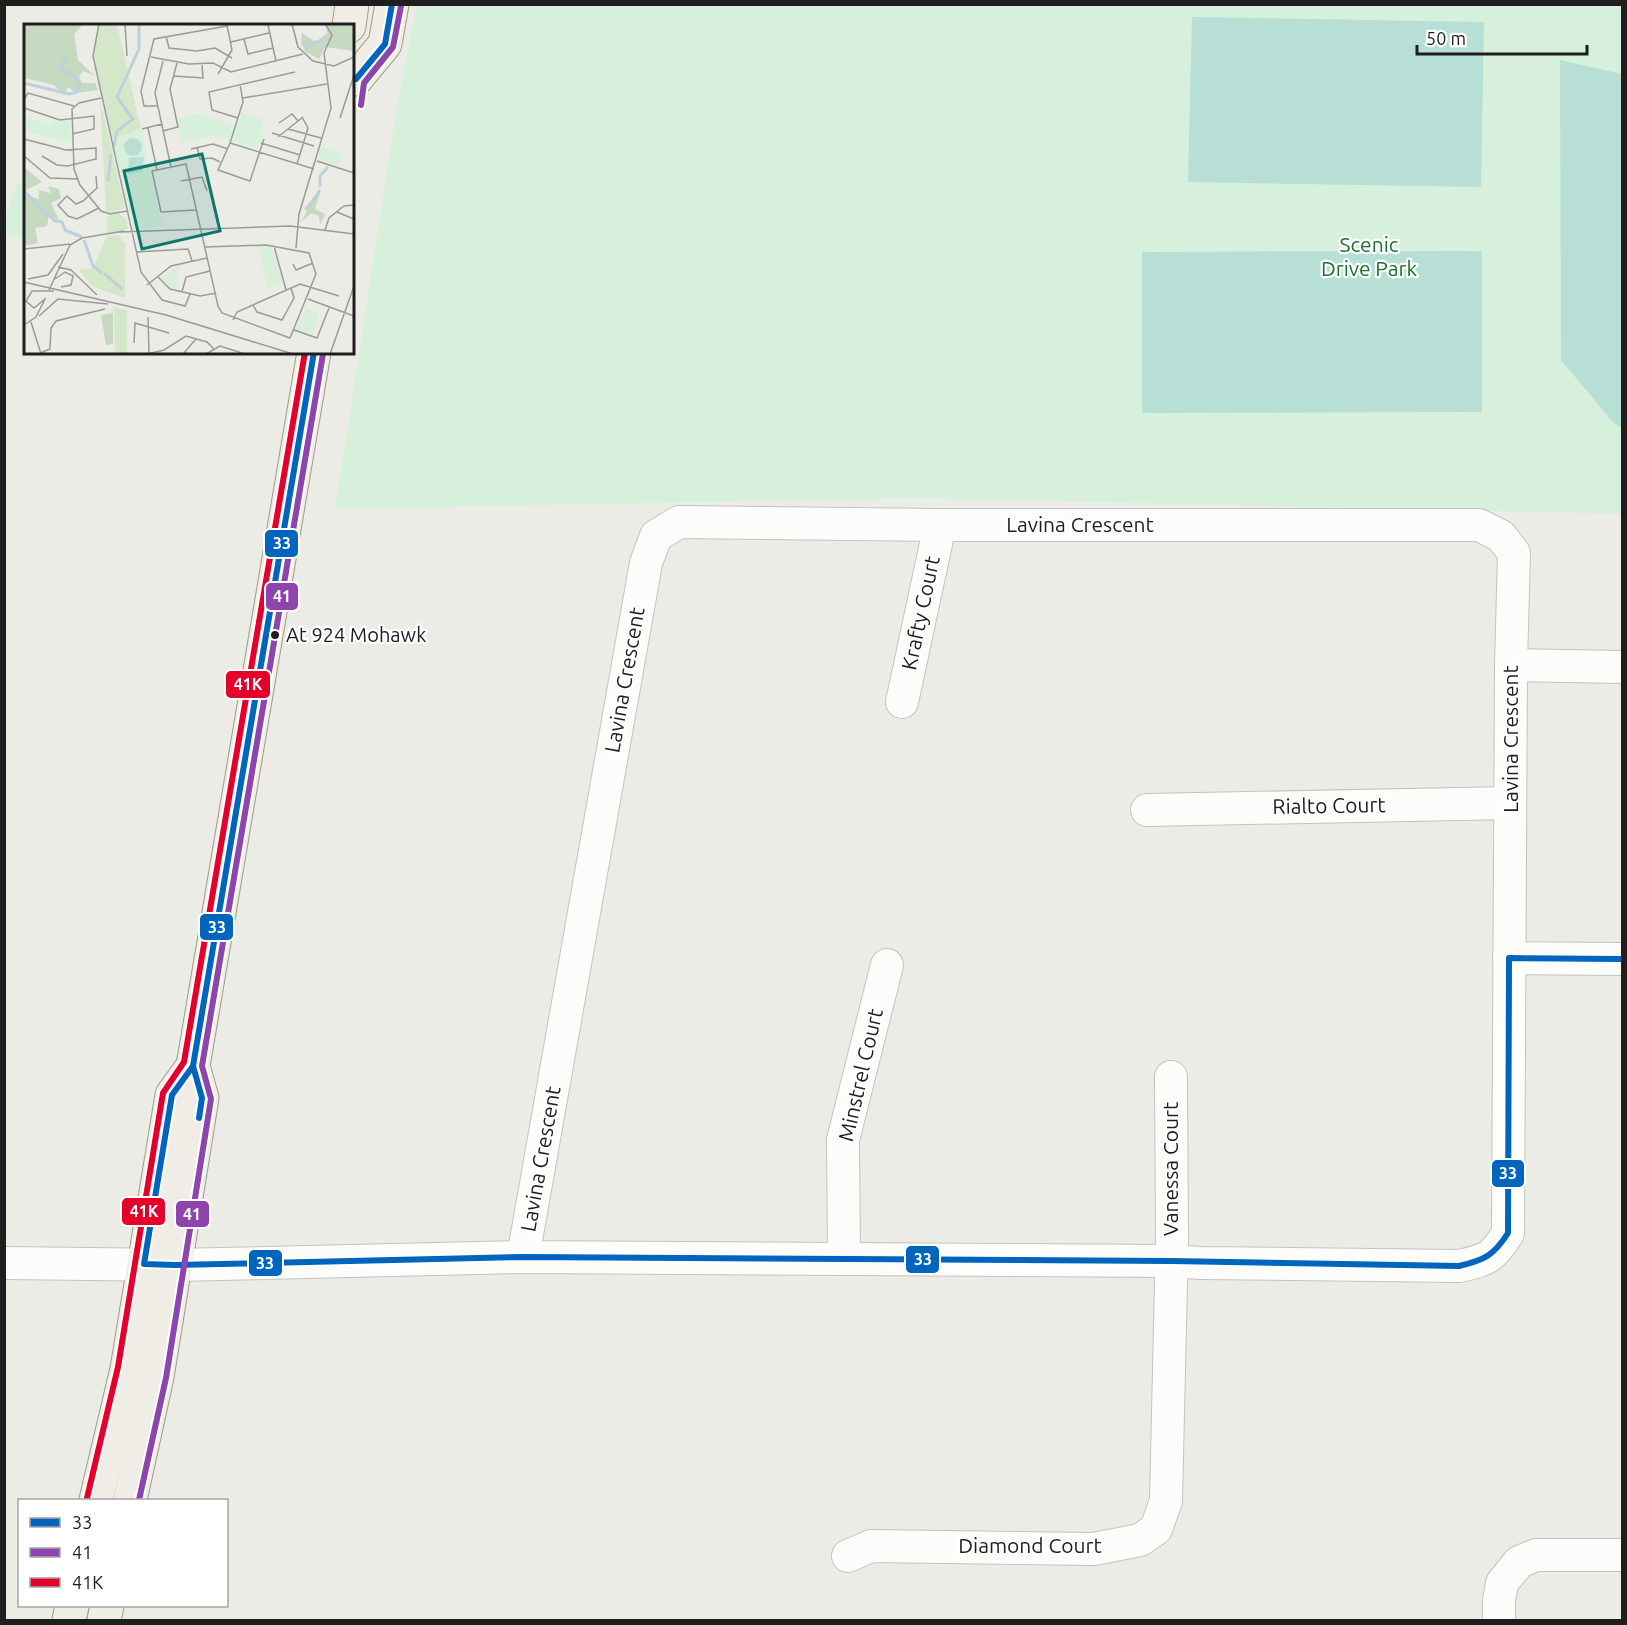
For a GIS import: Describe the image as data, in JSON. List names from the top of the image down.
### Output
{
  "streets": {
    "street": [
      "Lavina Crescent",
      "Krafty Court",
      "Rialto Court",
      "Minstrel Court",
      "Vanessa Court",
      "Diamond Court"
    ]
  },
  "crossings": [
    ["Lavina Crescent", "Krafty Court"],
    ["Lavina Crescent", "Rialto Court"],
    ["Lavina Crescent", "Vanessa Court"],
    ["Lavina Crescent", "Diamond Court"],
    ["Vanessa Court", "Diamond Court"]
  ],
  "parks": ["Scenic Drive Park"],
  "places": ["At 924 Mohawk"],
  "lines": ["transit line 33", "transit line 41", "transit line 41K"],
  "legend": ["33", "41", "41K"],
  "scale_bar": "50 m"
}
